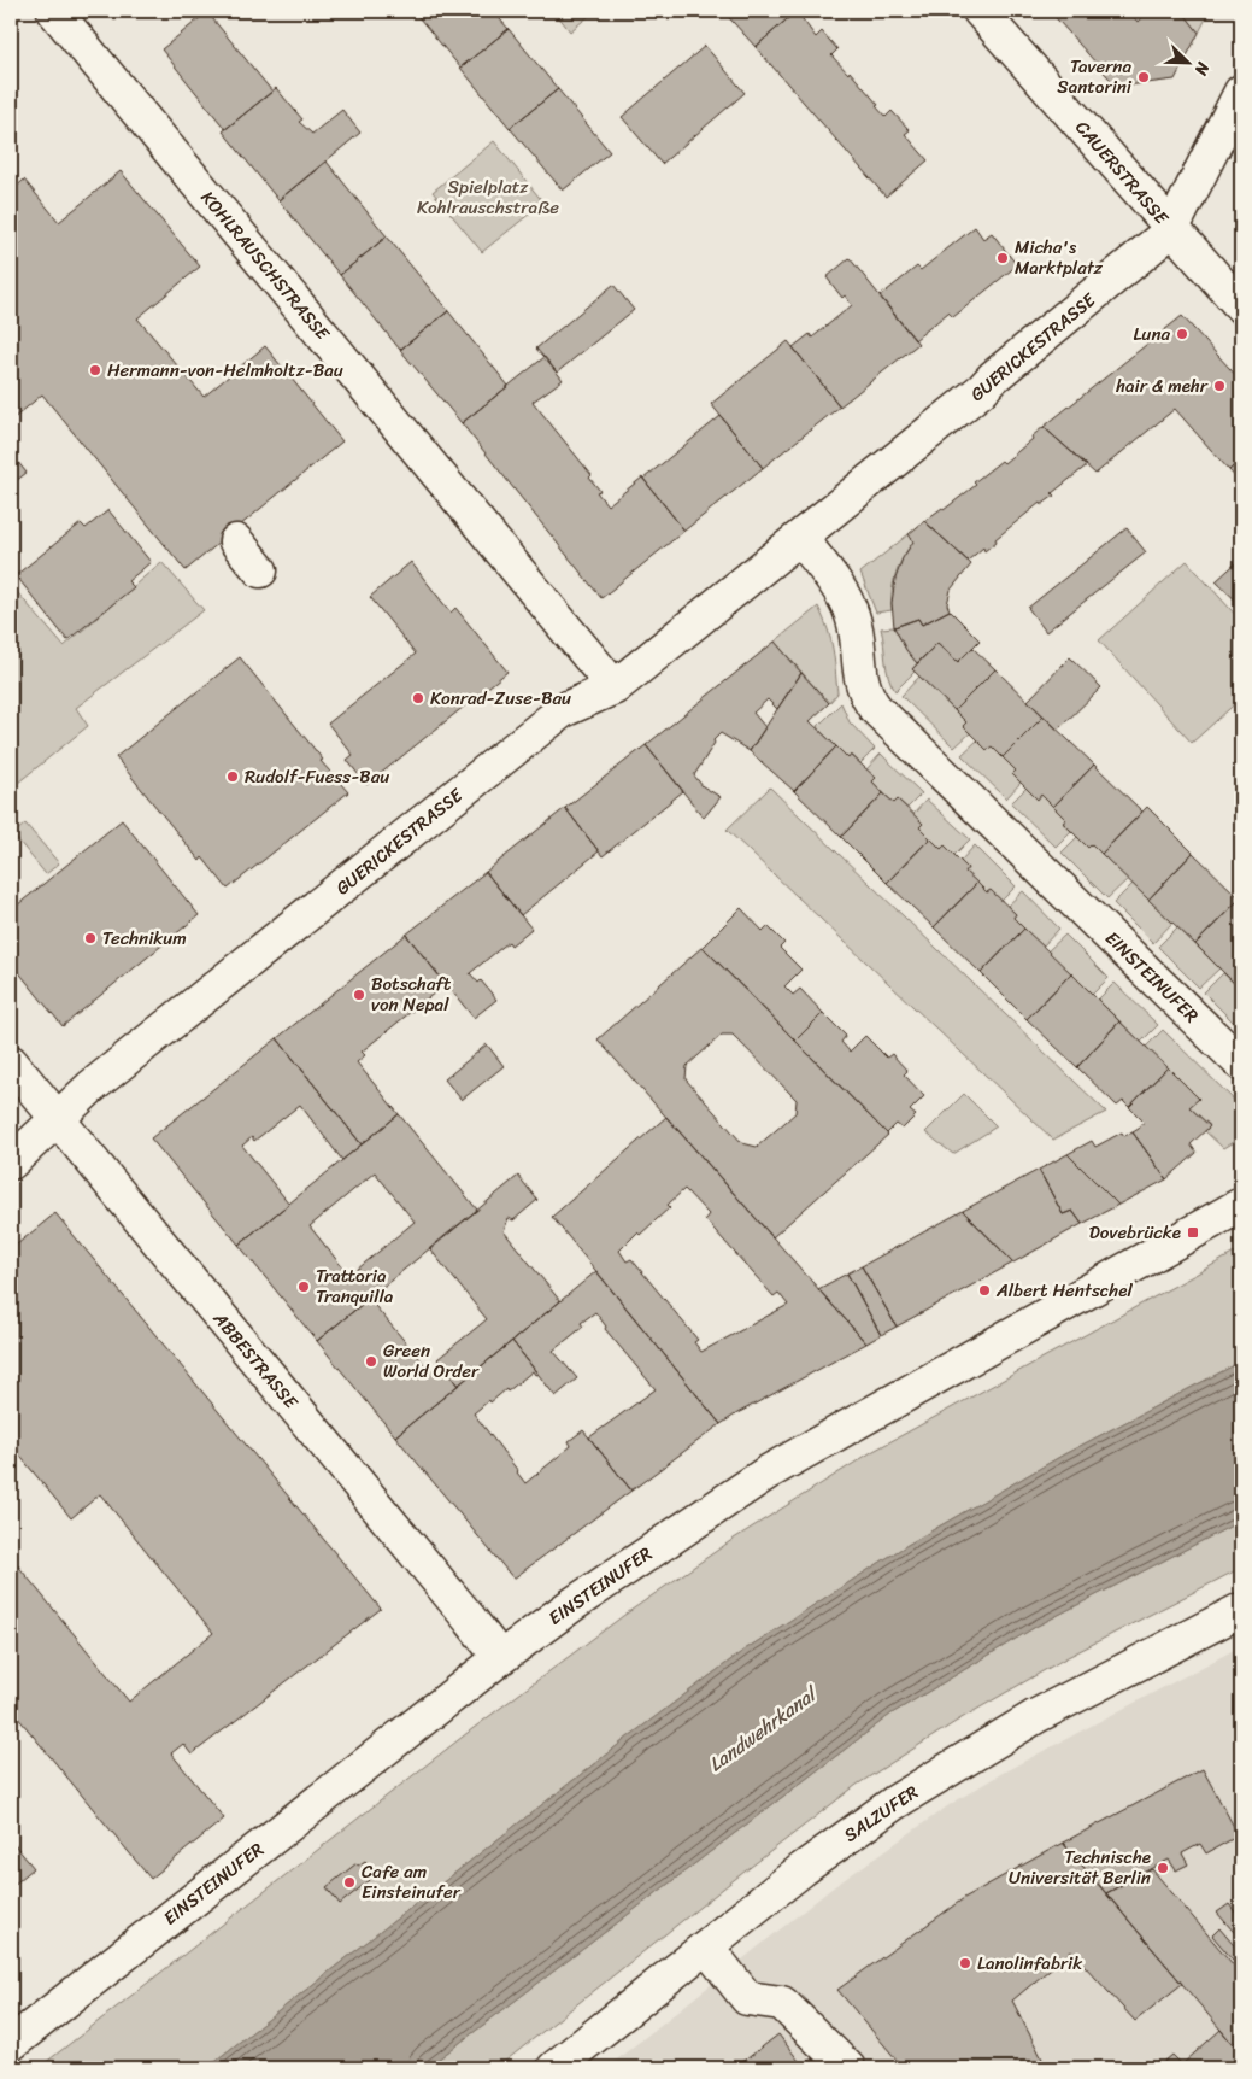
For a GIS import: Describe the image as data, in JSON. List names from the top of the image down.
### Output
{
  "streets": {
    "street": [
      "CAUERSTRASSE",
      "KOHLRAUSCHSTRASSE",
      "GUERICKESTRASSE",
      "EINSTEINUFER",
      "ABBESTRASSE",
      "SALZUFER"
    ]
  },
  "crossings": [
    ["CAUERSTRASSE", "GUERICKESTRASSE"],
    ["KOHLRAUSCHSTRASSE", "GUERICKESTRASSE"],
    ["GUERICKESTRASSE", "EINSTEINUFER"],
    ["GUERICKESTRASSE", "ABBESTRASSE"],
    ["EINSTEINUFER", "ABBESTRASSE"]
  ],
  "water": ["Landwehrkanal"],
  "parks": ["Spielplatz Kohlrauschstraße"],
  "places": {
    "other": [
      "Taverna Santorini",
      "Micha's Marktplatz",
      "Luna",
      "Hermann-von-Helmholtz-Bau",
      "hair & mehr",
      "Konrad-Zuse-Bau",
      "Rudolf-Fuess-Bau",
      "Technikum",
      "Botschaft von Nepal",
      "Trattoria Tranquilla",
      "Albert Hentschel",
      "Green World Order",
      "Technische Universität Berlin",
      "Cafe am Einsteinufer",
      "Lanolinfabrik"
    ],
    "transit": ["Dovebrücke"]
  },
  "north": "bottom right"
}
